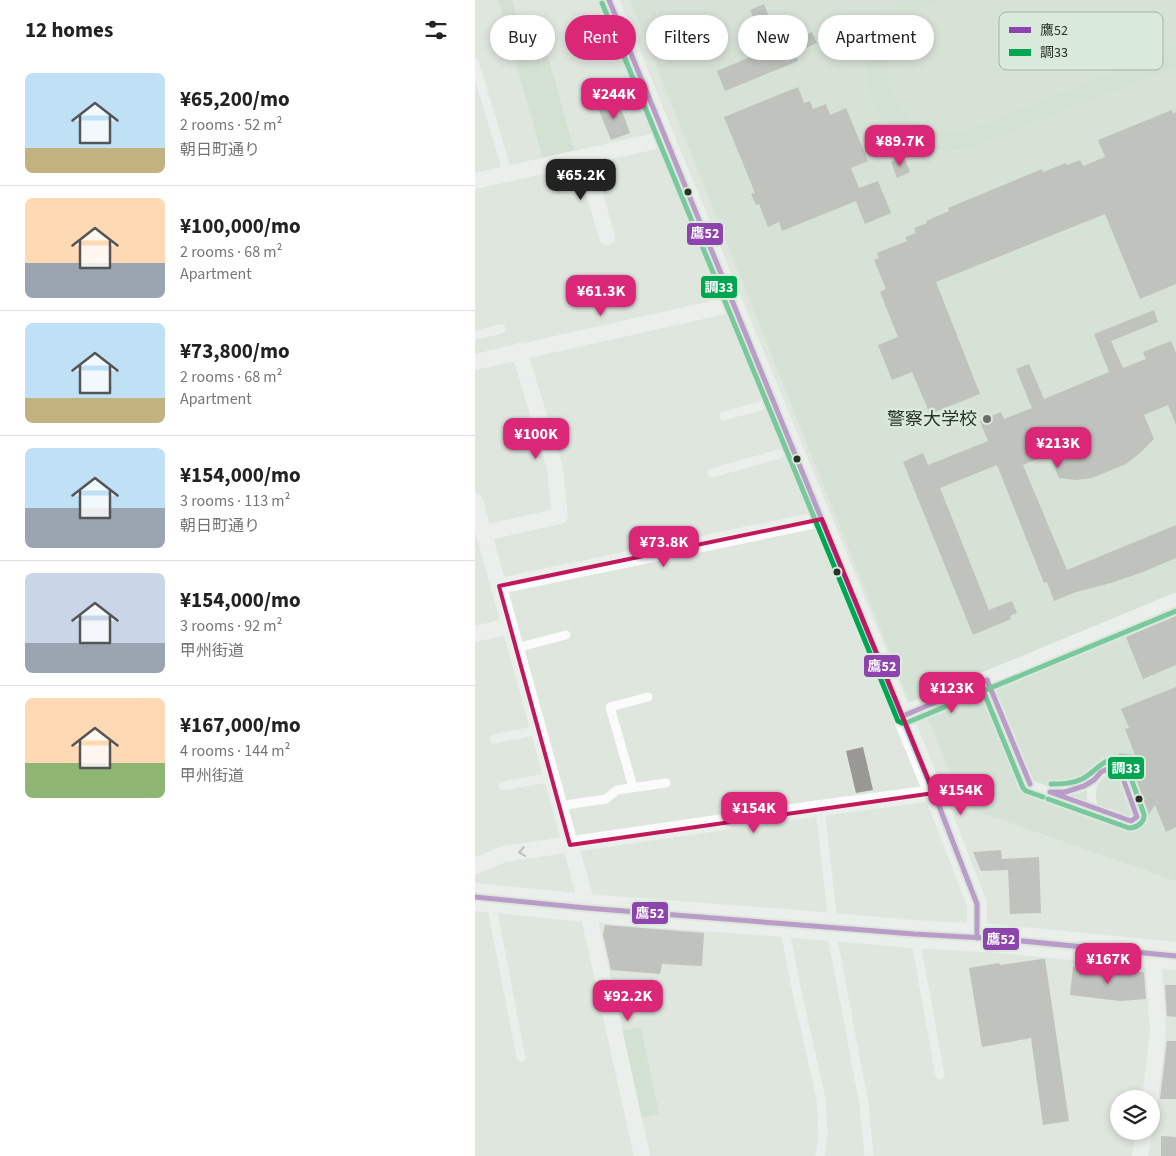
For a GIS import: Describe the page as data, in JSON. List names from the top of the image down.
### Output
{
  "places": ["警察大学校"],
  "lines": ["transit line 鷹52", "transit line 調33"],
  "legend": ["鷹52", "調33"],
  "page": {
    "heading": "12 homes",
    "chip": [
      "Buy",
      "Rent",
      "Filters",
      "New",
      "Apartment"
    ],
    "list": [
      {
        "name": "¥65,200/mo",
        "note": "2 rooms · 52 m² · 朝日町通り"
      },
      {
        "name": "¥100,000/mo",
        "note": "2 rooms · 68 m² · Apartment"
      },
      {
        "name": "¥73,800/mo",
        "note": "2 rooms · 68 m² · Apartment"
      },
      {
        "name": "¥154,000/mo",
        "note": "3 rooms · 113 m² · 朝日町通り"
      },
      {
        "name": "¥154,000/mo",
        "note": "3 rooms · 92 m² · 甲州街道"
      },
      {
        "name": "¥167,000/mo",
        "note": "4 rooms · 144 m² · 甲州街道"
      }
    ],
    "price": [
      "¥244K",
      "¥89.7K",
      "¥65.2K",
      "¥61.3K",
      "¥100K",
      "¥213K",
      "¥73.8K",
      "¥123K",
      "¥154K",
      "¥154K",
      "¥167K",
      "¥92.2K"
    ]
  }
}
